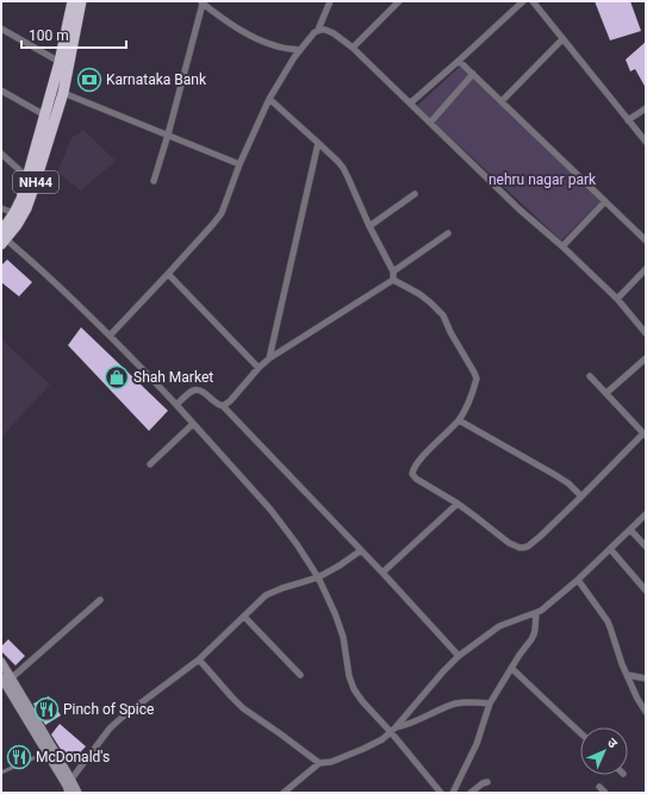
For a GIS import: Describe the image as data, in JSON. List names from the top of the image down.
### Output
{
  "streets": {
    "highway": ["NH44"]
  },
  "parks": ["nehru nagar park"],
  "places": {
    "bank": ["Karnataka Bank"],
    "shop": ["Shah Market"],
    "restaurant": ["Pinch of Spice", "McDonald's"]
  },
  "scale_bar": "100 m",
  "north": "top right"
}
